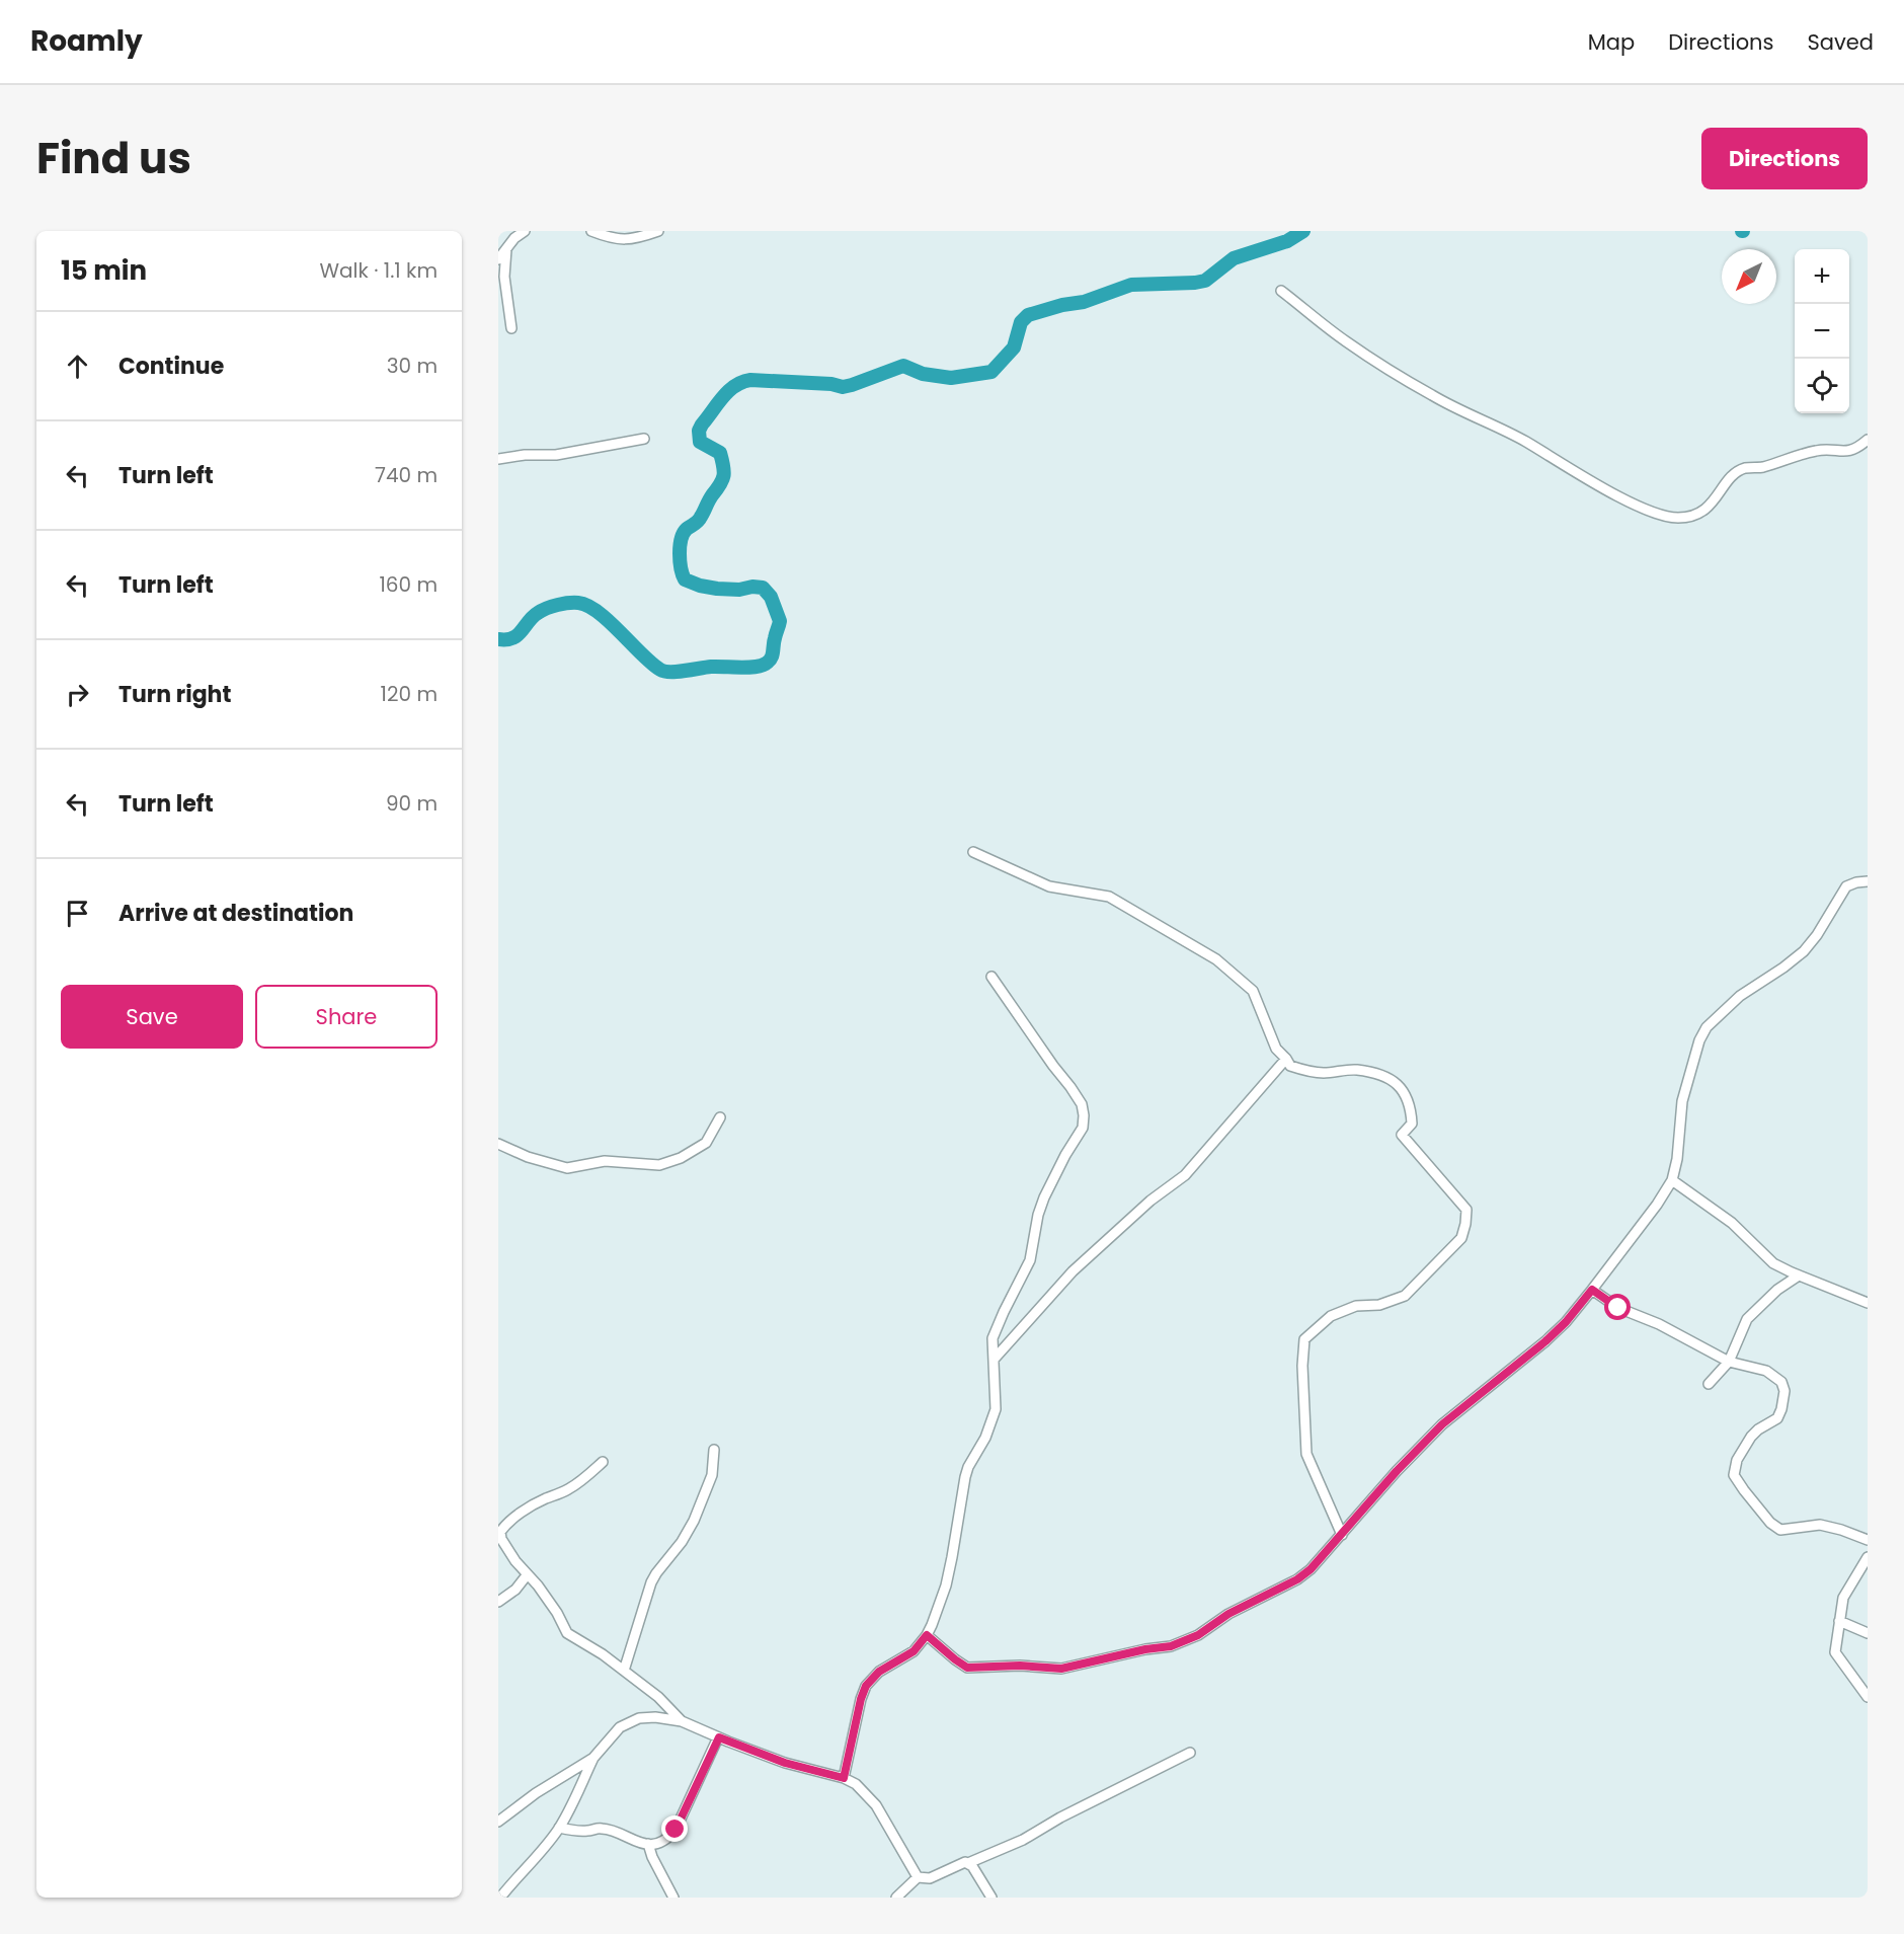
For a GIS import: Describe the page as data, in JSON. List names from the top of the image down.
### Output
{
  "north": "bottom left",
  "page": {
    "header": "Roamly",
    "nav": ["Map", "Directions", "Saved"],
    "title": "Find us",
    "buttons": [
      "Directions",
      ["Save", "Share"]
    ],
    "heading": ["15 min", "Walk · 1.1 km"],
    "map_buttons": ["+", "−"],
    "list": [
      ["Continue", "30 m"],
      ["Turn left", "740 m"],
      ["Turn left", "160 m"],
      ["Turn right", "120 m"],
      ["Turn left", "90 m"],
      "Arrive at destination"
    ]
  }
}
